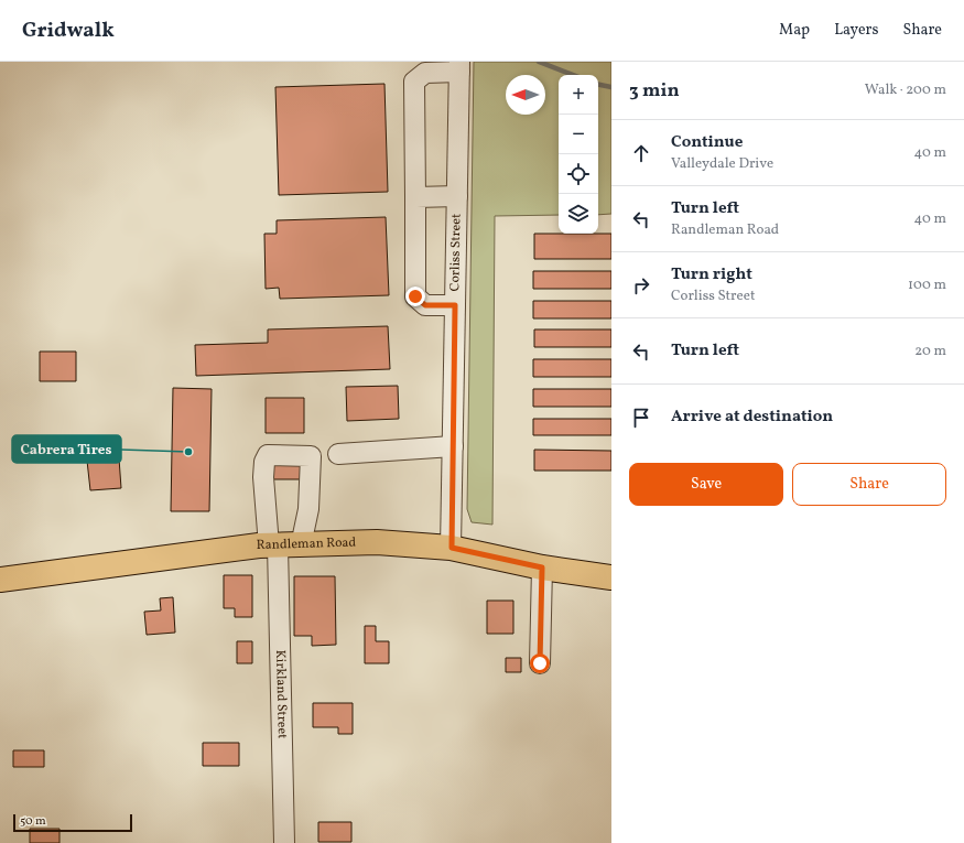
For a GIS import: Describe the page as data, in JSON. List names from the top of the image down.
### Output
{
  "streets": {
    "main road": ["Randleman Road"],
    "street": ["Corliss Street", "Kirkland Street"]
  },
  "crossings": [
    ["Corliss Street", "Randleman Road"],
    ["Randleman Road", "Kirkland Street"]
  ],
  "places": ["Cabrera Tires"],
  "scale_bar": "50 m",
  "north": "left",
  "page": {
    "header": "Gridwalk",
    "nav": ["Map", "Layers", "Share"],
    "heading": ["3 min", "Walk · 200 m"],
    "map_buttons": ["+", "−"],
    "list": [
      ["Continue", "Valleydale Drive", "40 m"],
      ["Turn left", "Randleman Road", "40 m"],
      ["Turn right", "Corliss Street", "100 m"],
      ["Turn left", "20 m"],
      "Arrive at destination"
    ],
    "buttons": ["Save", "Share"],
    "scale": "50 m"
  }
}
